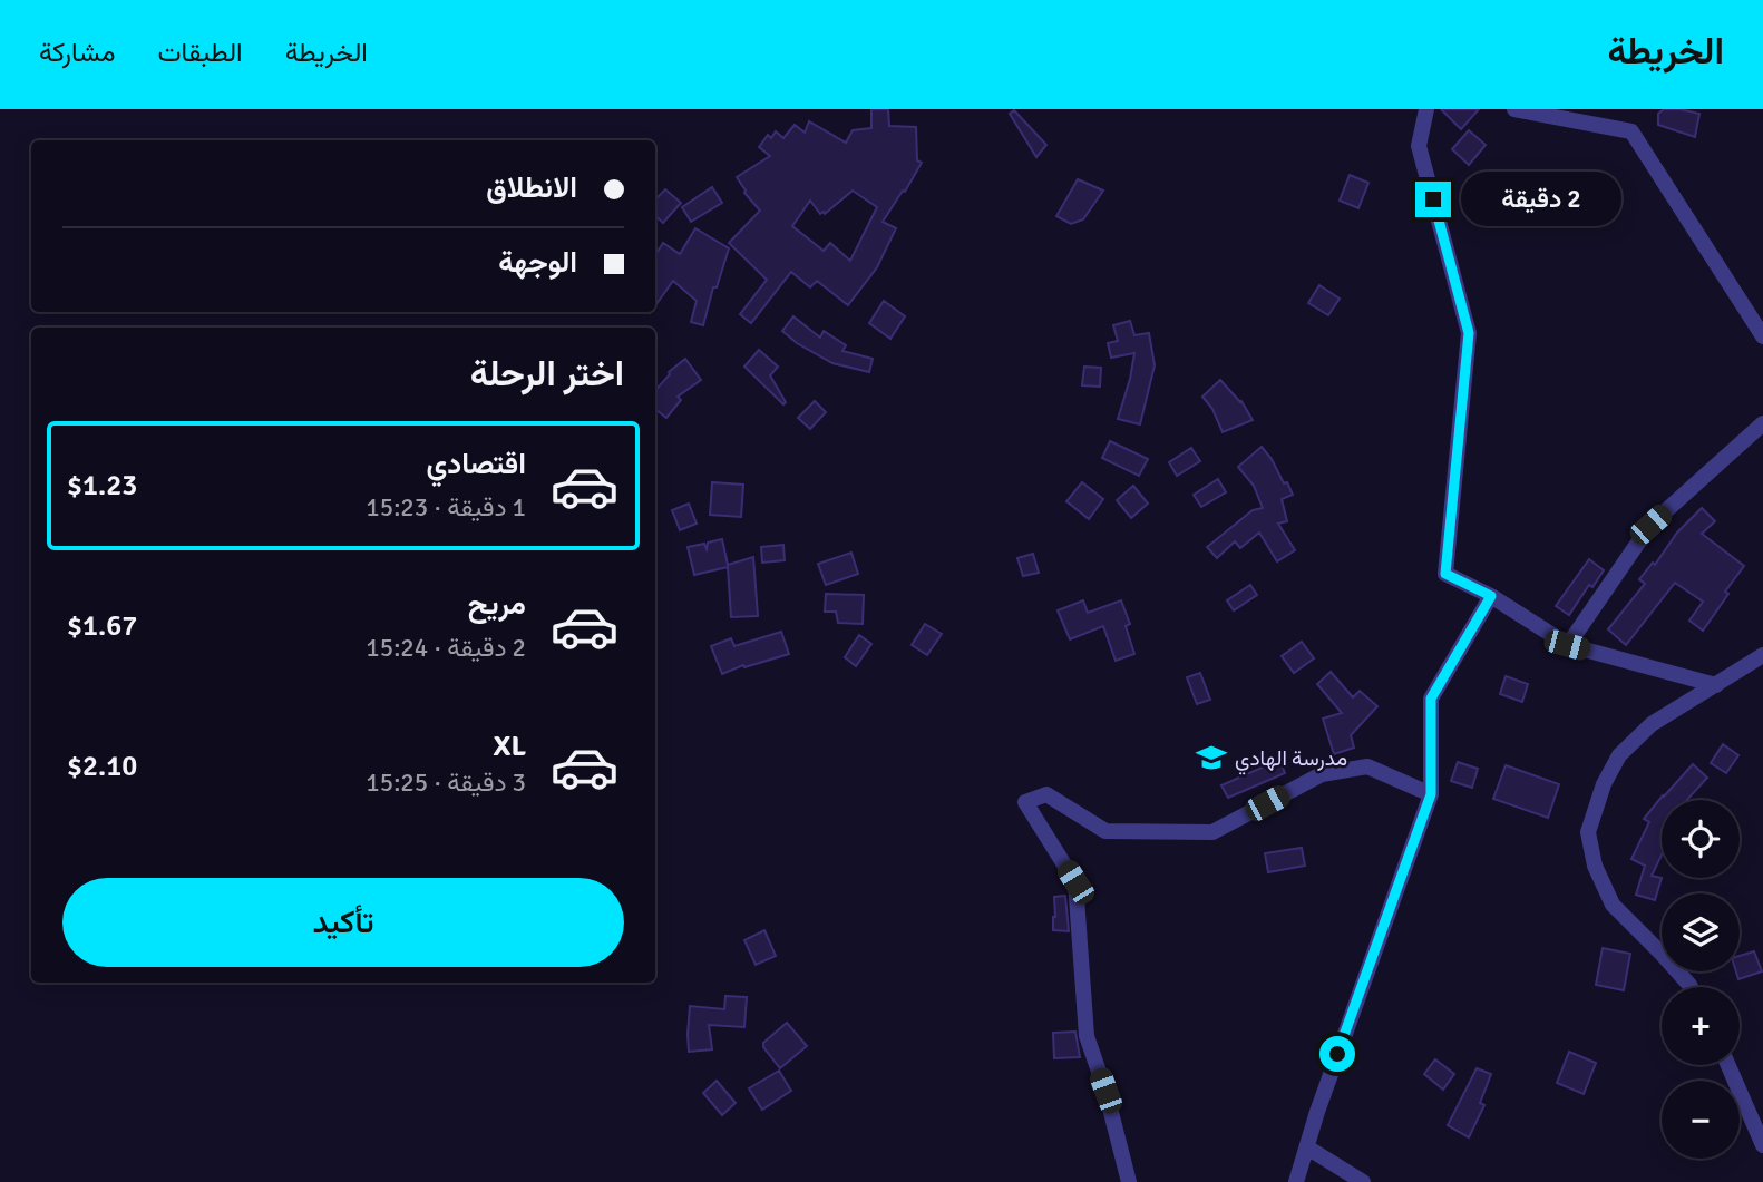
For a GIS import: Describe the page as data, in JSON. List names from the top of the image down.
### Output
{
  "places": {
    "school or university": ["مدرسة الهادي"]
  },
  "page": {
    "header": "الخريطة",
    "nav": ["الخريطة", "الطبقات", "مشاركة"],
    "banner": ["الانطلاق", "الوجهة"],
    "bubble": "2 دقيقة",
    "heading": "اختر الرحلة",
    "list": [
      {
        "name": "اقتصادي",
        "note": "1 دقيقة · 15:23",
        "value": "$1.23"
      },
      {
        "name": "مريح",
        "note": "2 دقيقة · 15:24",
        "value": "$1.67"
      },
      {
        "name": "XL",
        "note": "3 دقيقة · 15:25",
        "value": "$2.10"
      }
    ],
    "map_buttons": ["+", "−"],
    "buttons": "تأكيد"
  }
}
